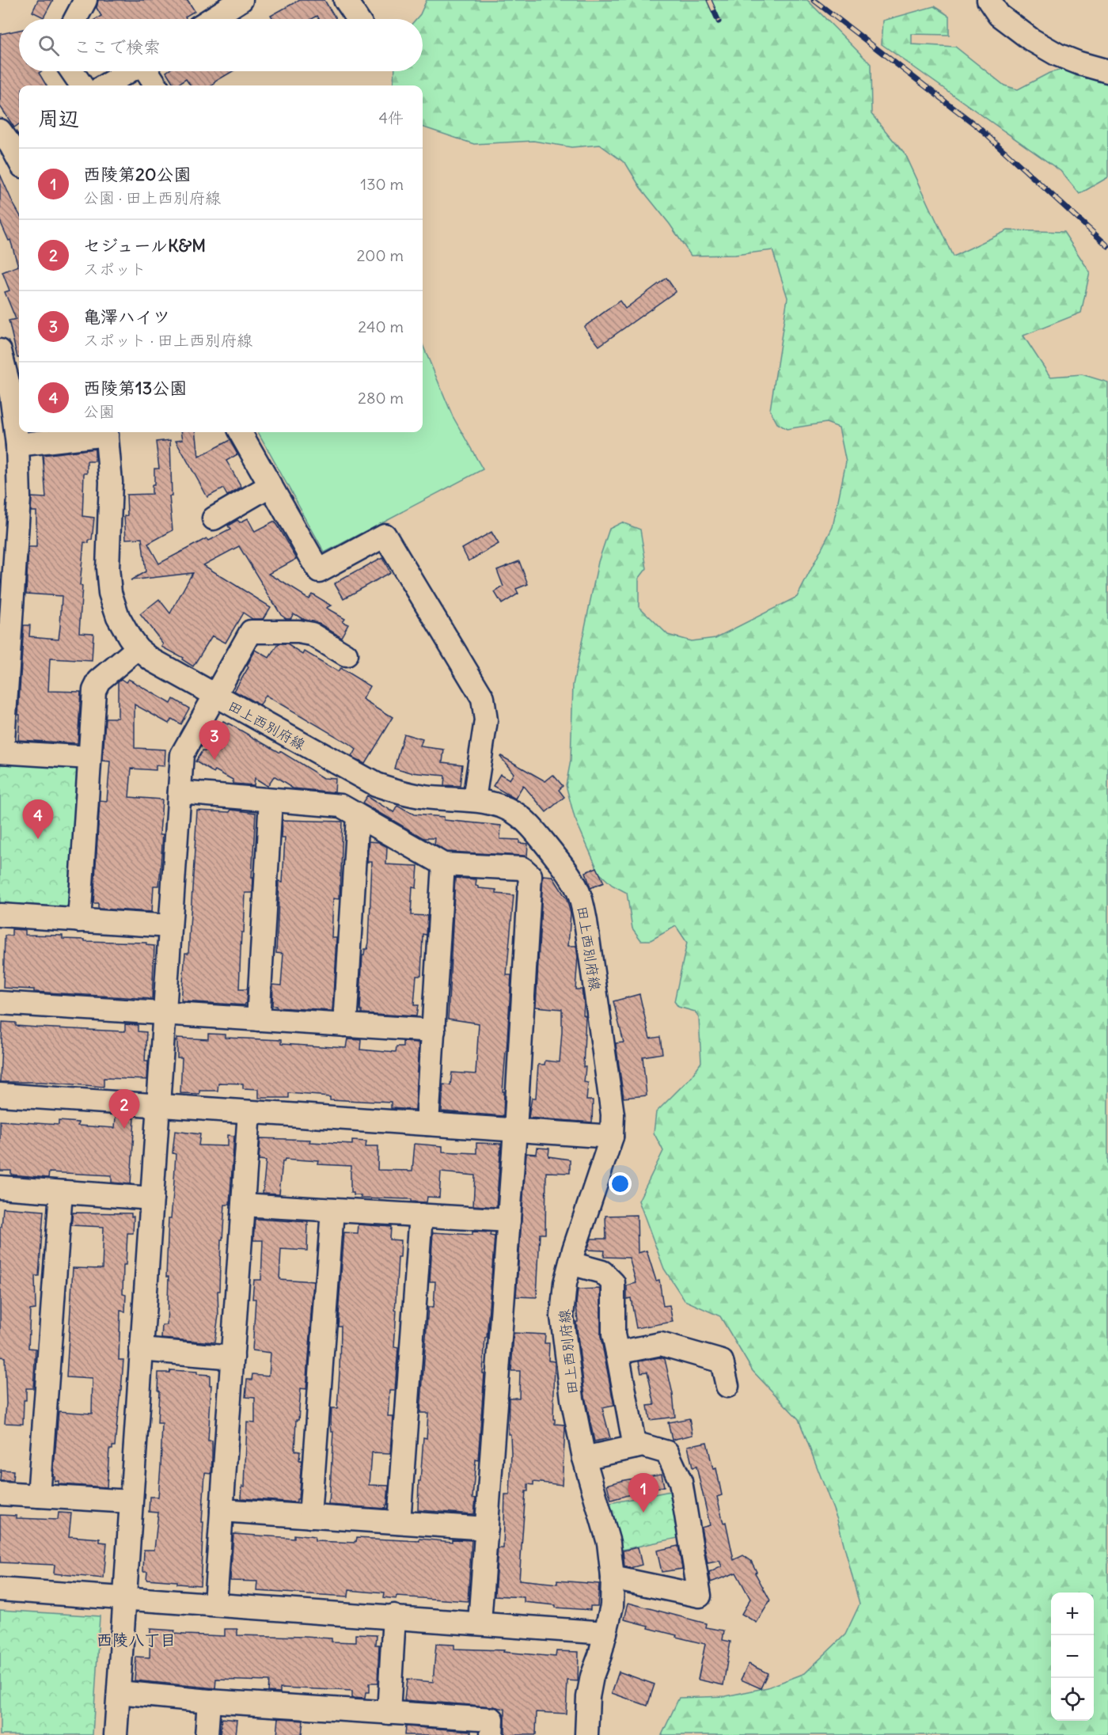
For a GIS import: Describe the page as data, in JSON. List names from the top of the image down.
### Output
{
  "streets": {
    "street": ["田上西別府線"]
  },
  "districts": ["西陵八丁目"],
  "page": {
    "search": "ここで検索",
    "heading": ["周辺", "4件"],
    "list": [
      {
        "mark": "1",
        "name": "西陵第20公園",
        "note": "公園 · 田上西別府線",
        "value": "130 m"
      },
      {
        "mark": "2",
        "name": "セジュールK&M",
        "note": "スポット",
        "value": "200 m"
      },
      {
        "mark": "3",
        "name": "亀澤ハイツ",
        "note": "スポット · 田上西別府線",
        "value": "240 m"
      },
      {
        "mark": "4",
        "name": "西陵第13公園",
        "note": "公園",
        "value": "280 m"
      }
    ],
    "pins": [
      "3",
      "4",
      "2",
      "1"
    ],
    "map_buttons": ["+", "−"]
  }
}
